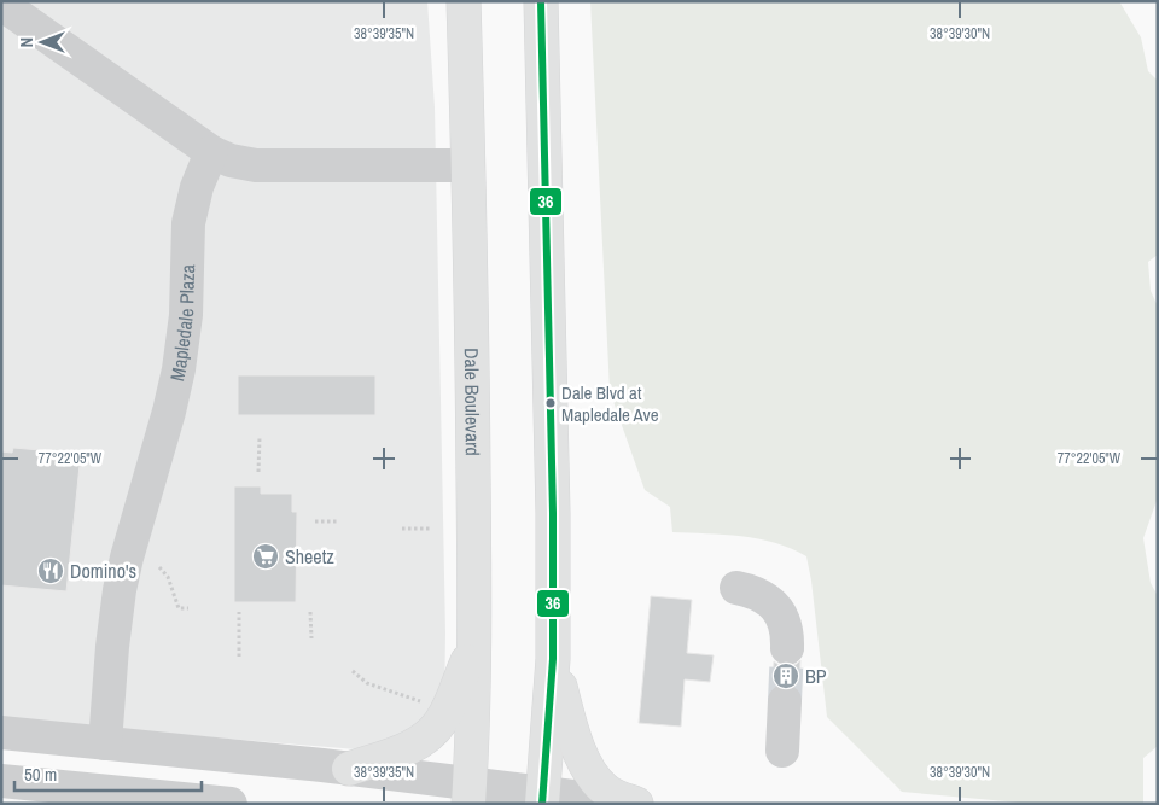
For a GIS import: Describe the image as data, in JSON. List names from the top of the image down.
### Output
{
  "streets": {
    "main road": ["Dale Boulevard"],
    "street": ["Mapledale Plaza"]
  },
  "places": {
    "other": ["Dale Blvd at Mapledale Ave"],
    "supermarket": ["Sheetz"],
    "restaurant": ["Domino's"],
    "building": ["BP"]
  },
  "lines": ["transit line 36"],
  "scale_bar": "50 m",
  "north": "left",
  "coordinates": ["38°39'35\"N", "38°39'30\"N", "77°22'05\"W"]
}
